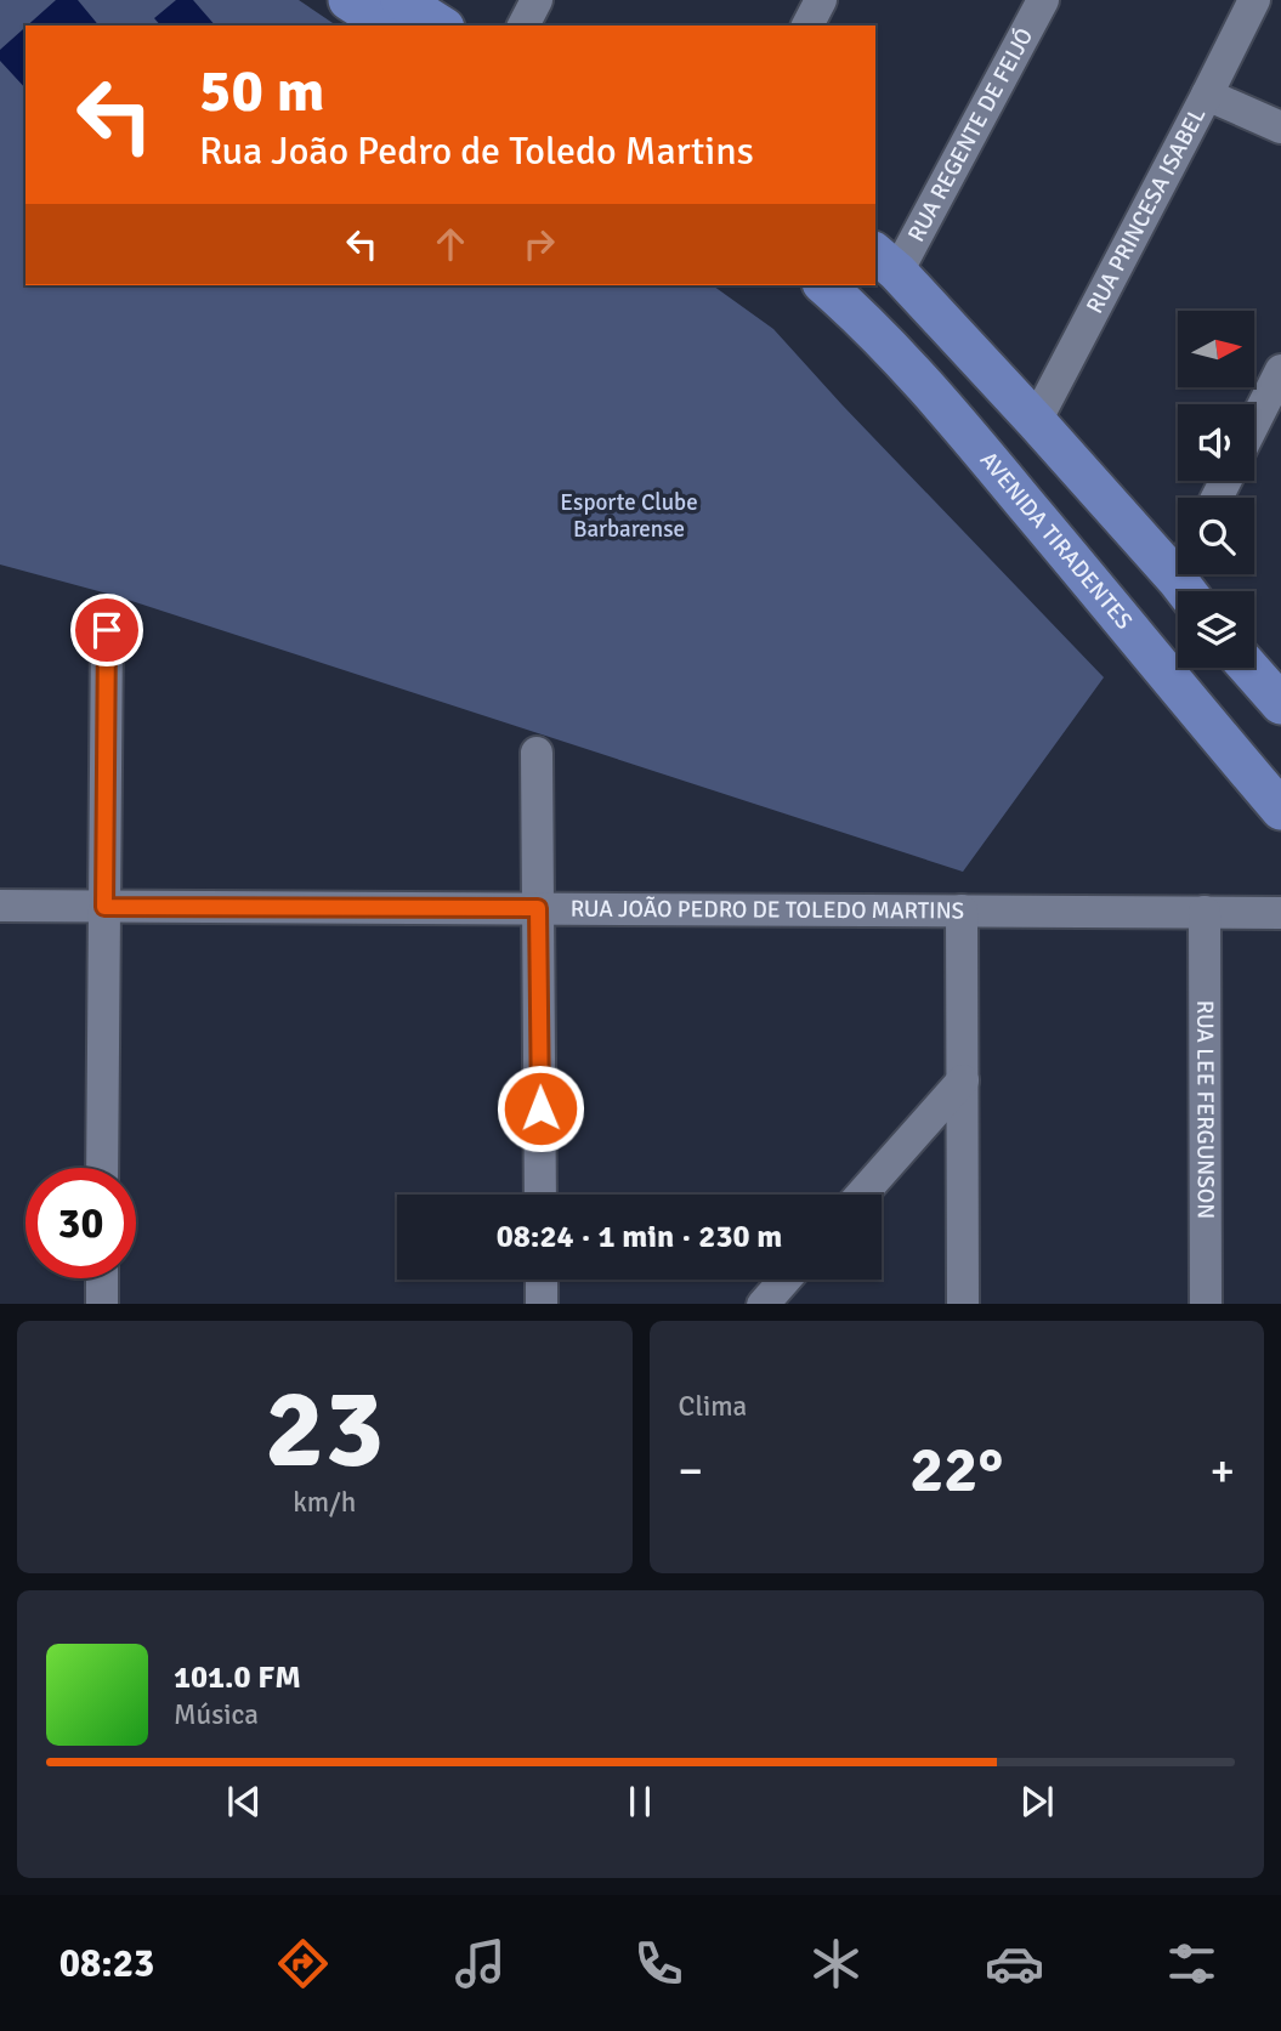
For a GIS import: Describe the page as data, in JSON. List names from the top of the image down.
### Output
{
  "streets": {
    "main road": ["AVENIDA TIRADENTES"],
    "street": [
      "RUA REGENTE DE FEIJÓ",
      "RUA PRINCESA ISABEL",
      "RUA JOÃO PEDRO DE TOLEDO MARTINS",
      "RUA LEE FERGUNSON"
    ]
  },
  "crossings": [
    ["RUA JOÃO PEDRO DE TOLEDO MARTINS", "RUA LEE FERGUNSON"]
  ],
  "parks": ["Esporte Clube Barbarense"],
  "north": "right",
  "page": {
    "turn": ["50 m", "Rua João Pedro de Toledo Martins"],
    "limit": "30",
    "trip": "08:24 · 1 min · 230 m",
    "tile": [
      ["23", "km/h"],
      "Clima"
    ],
    "heat": ["−", "22°", "+"],
    "song": ["101.0 FM", "Música"],
    "tabs": "08:23"
  }
}
